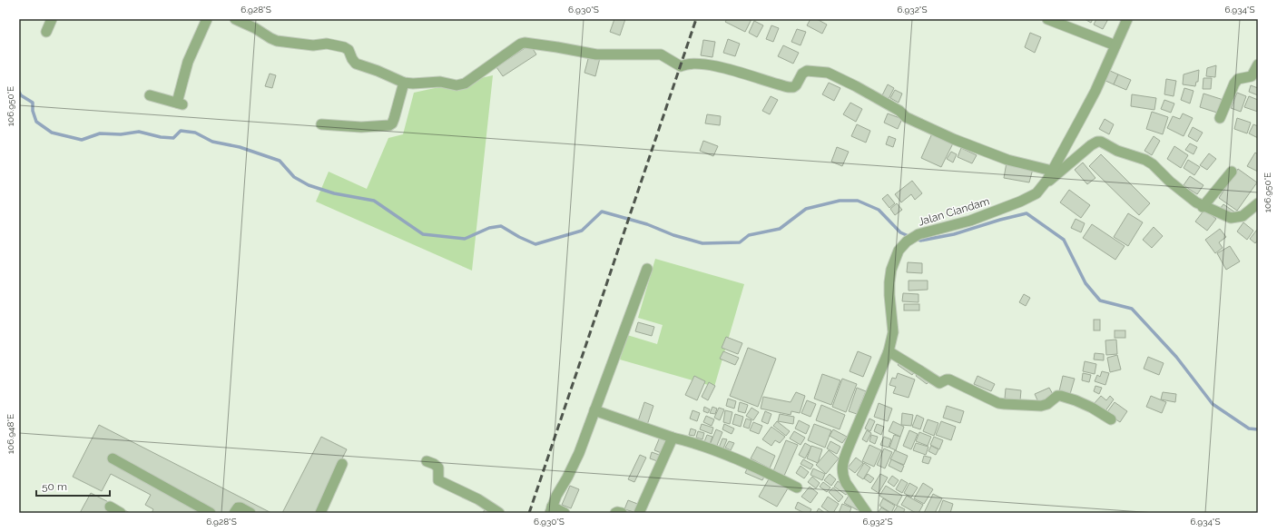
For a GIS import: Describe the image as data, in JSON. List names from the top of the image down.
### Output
{
  "streets": {
    "street": ["Jalan Ciandam"]
  },
  "scale_bar": "50 m",
  "coordinates": [
    "6.928°S",
    "6.930°S",
    "6.932°S",
    "6.934°S",
    "106.950°E",
    "106.948°E"
  ]
}
